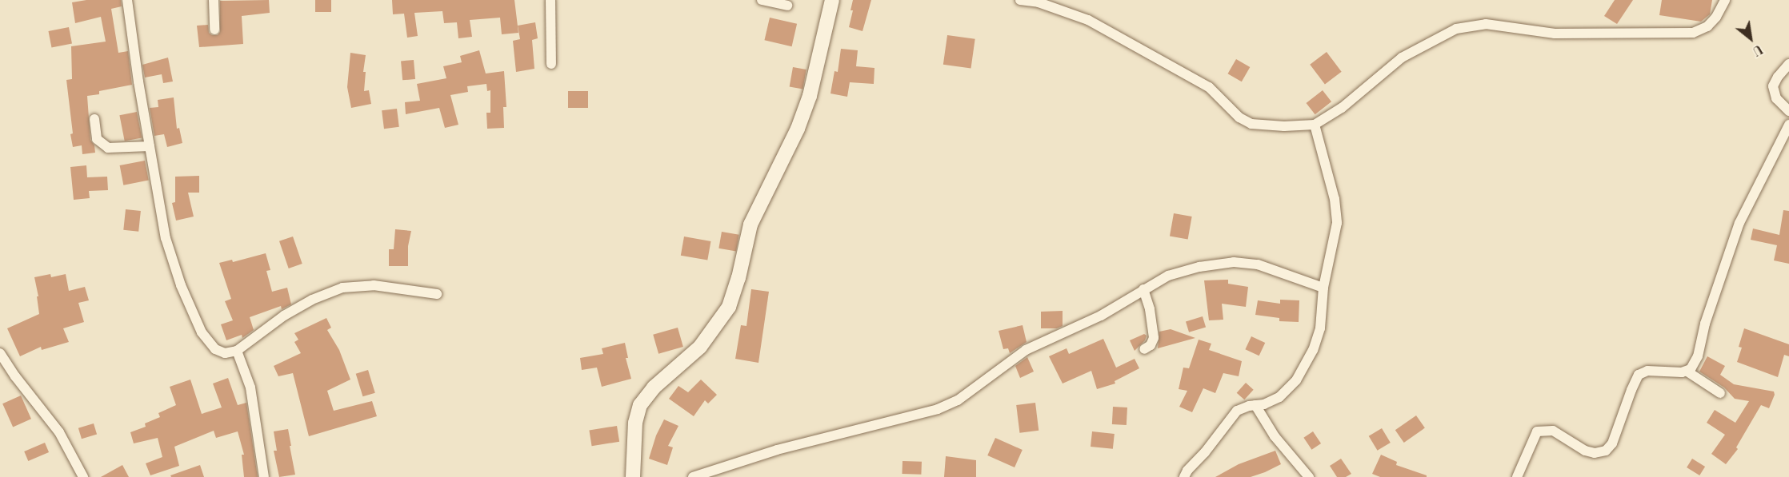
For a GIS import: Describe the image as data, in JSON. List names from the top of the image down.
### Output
{
  "north": "bottom right"
}
